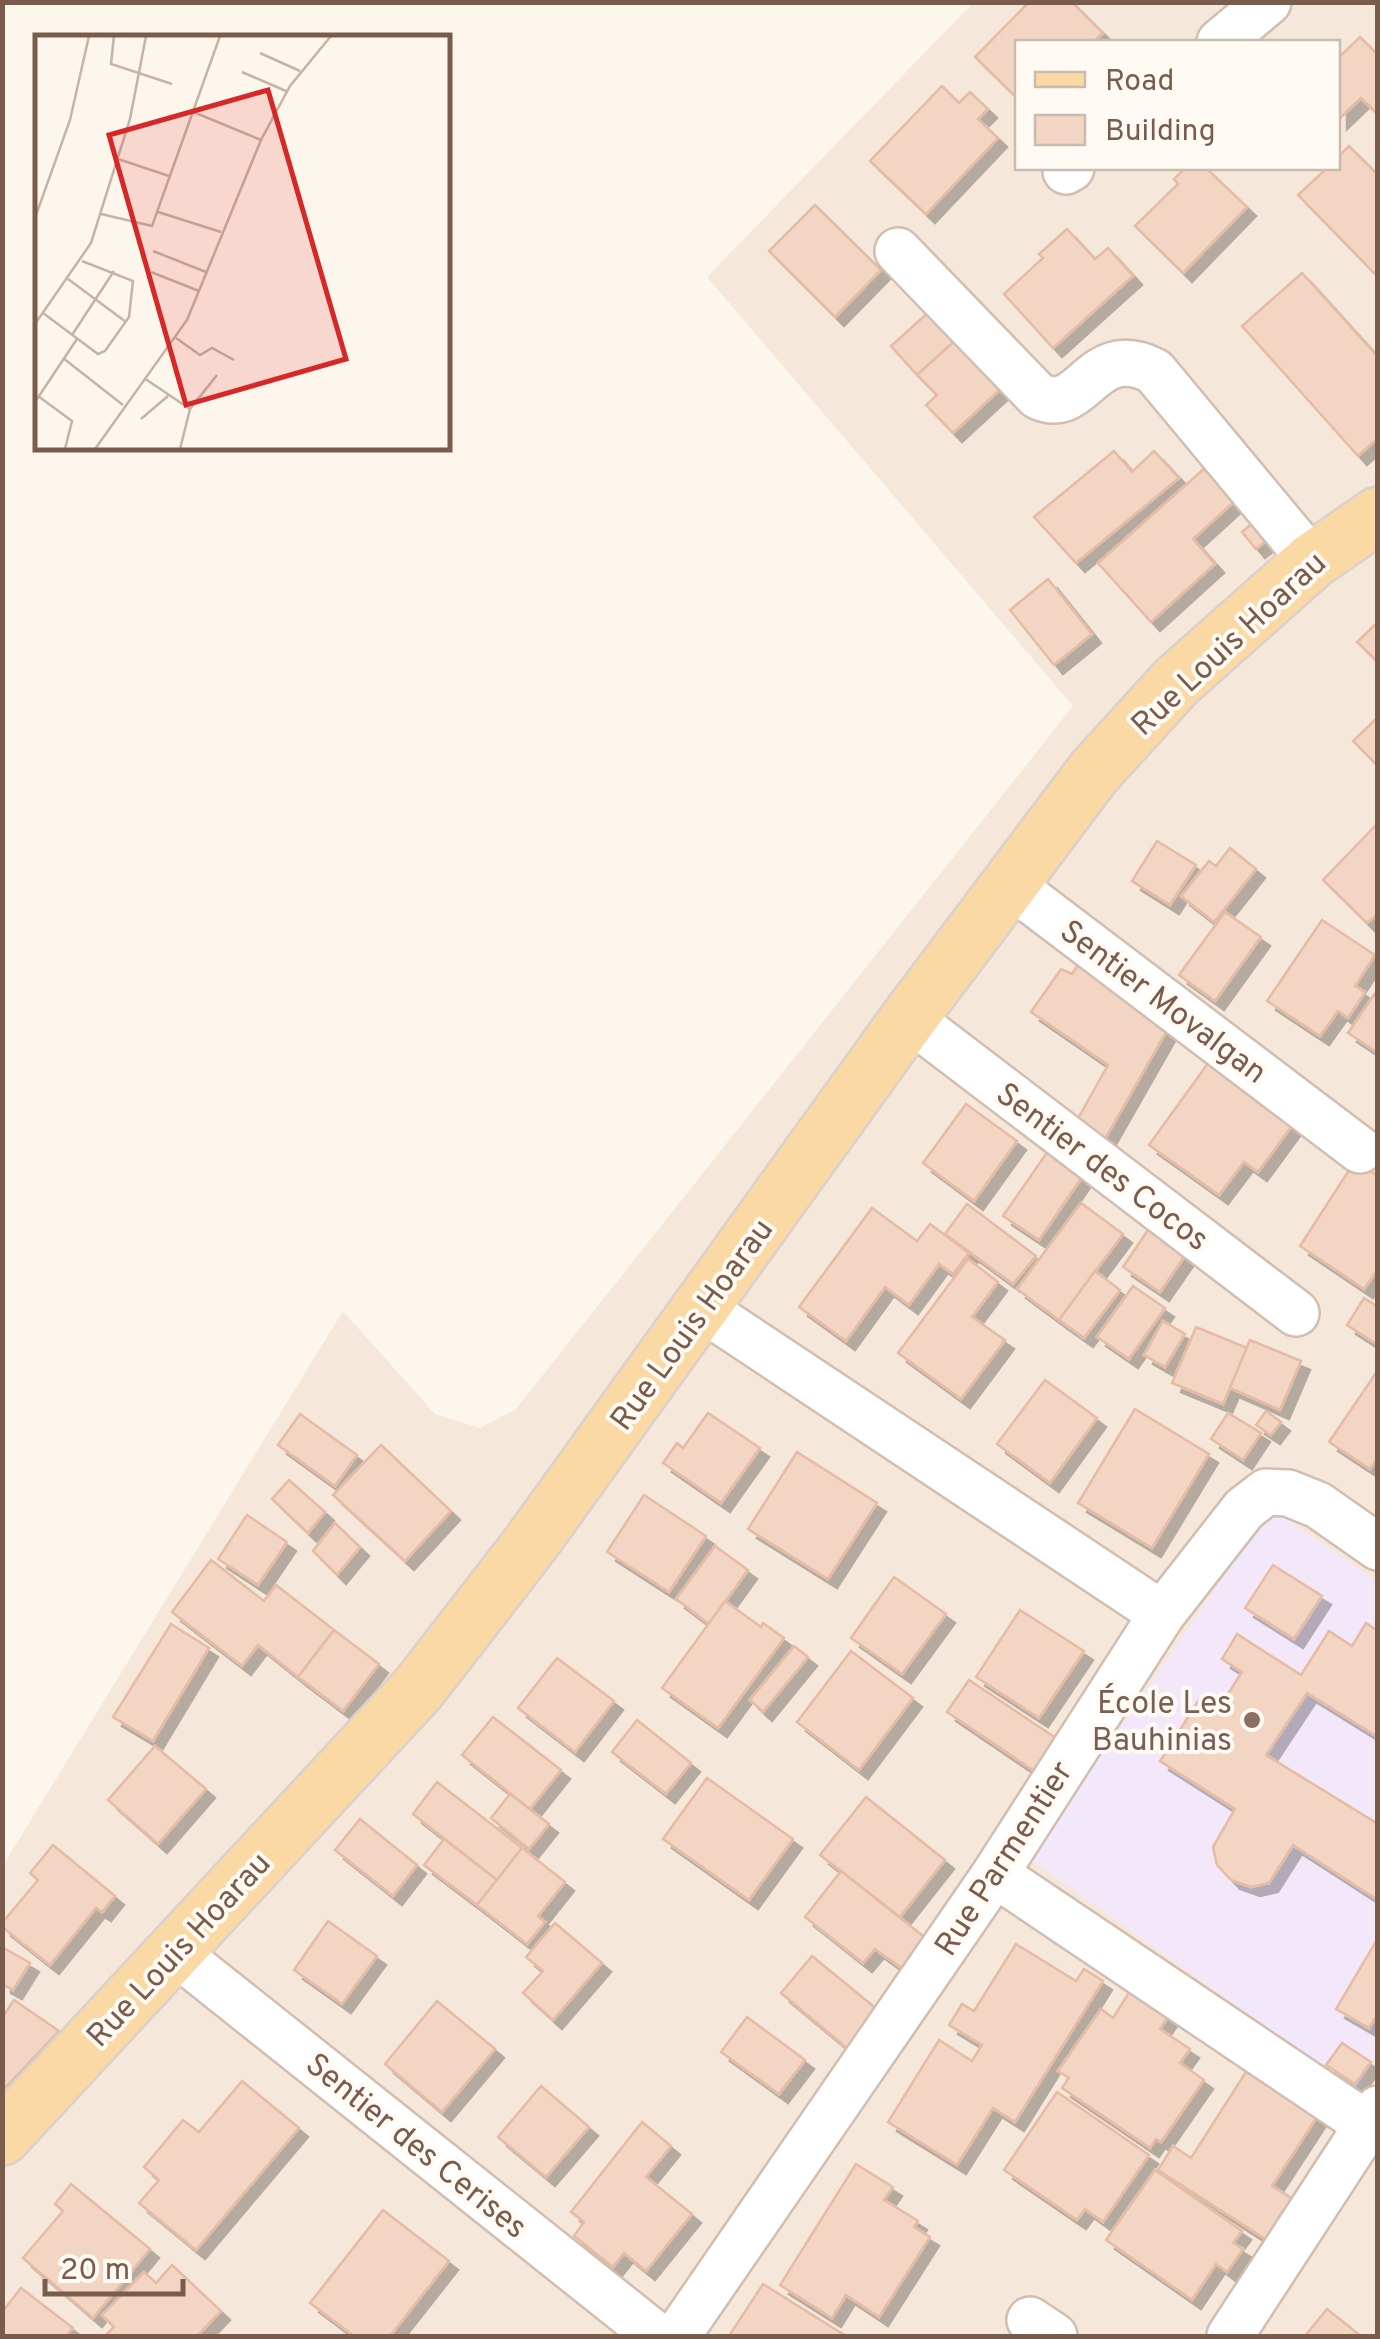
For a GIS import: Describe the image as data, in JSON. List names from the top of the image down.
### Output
{
  "streets": {
    "main road": ["Rue Louis Hoarau"],
    "street": [
      "Sentier Movalgan",
      "Sentier des Cocos",
      "Rue Parmentier",
      "Sentier des Cerises"
    ]
  },
  "crossings": [
    ["Rue Louis Hoarau", "Sentier Movalgan"],
    ["Rue Louis Hoarau", "Sentier des Cocos"],
    ["Rue Louis Hoarau", "Sentier des Cerises"]
  ],
  "places": ["École Les Bauhinias"],
  "legend": ["Road", "Building"],
  "scale_bar": "20 m"
}
